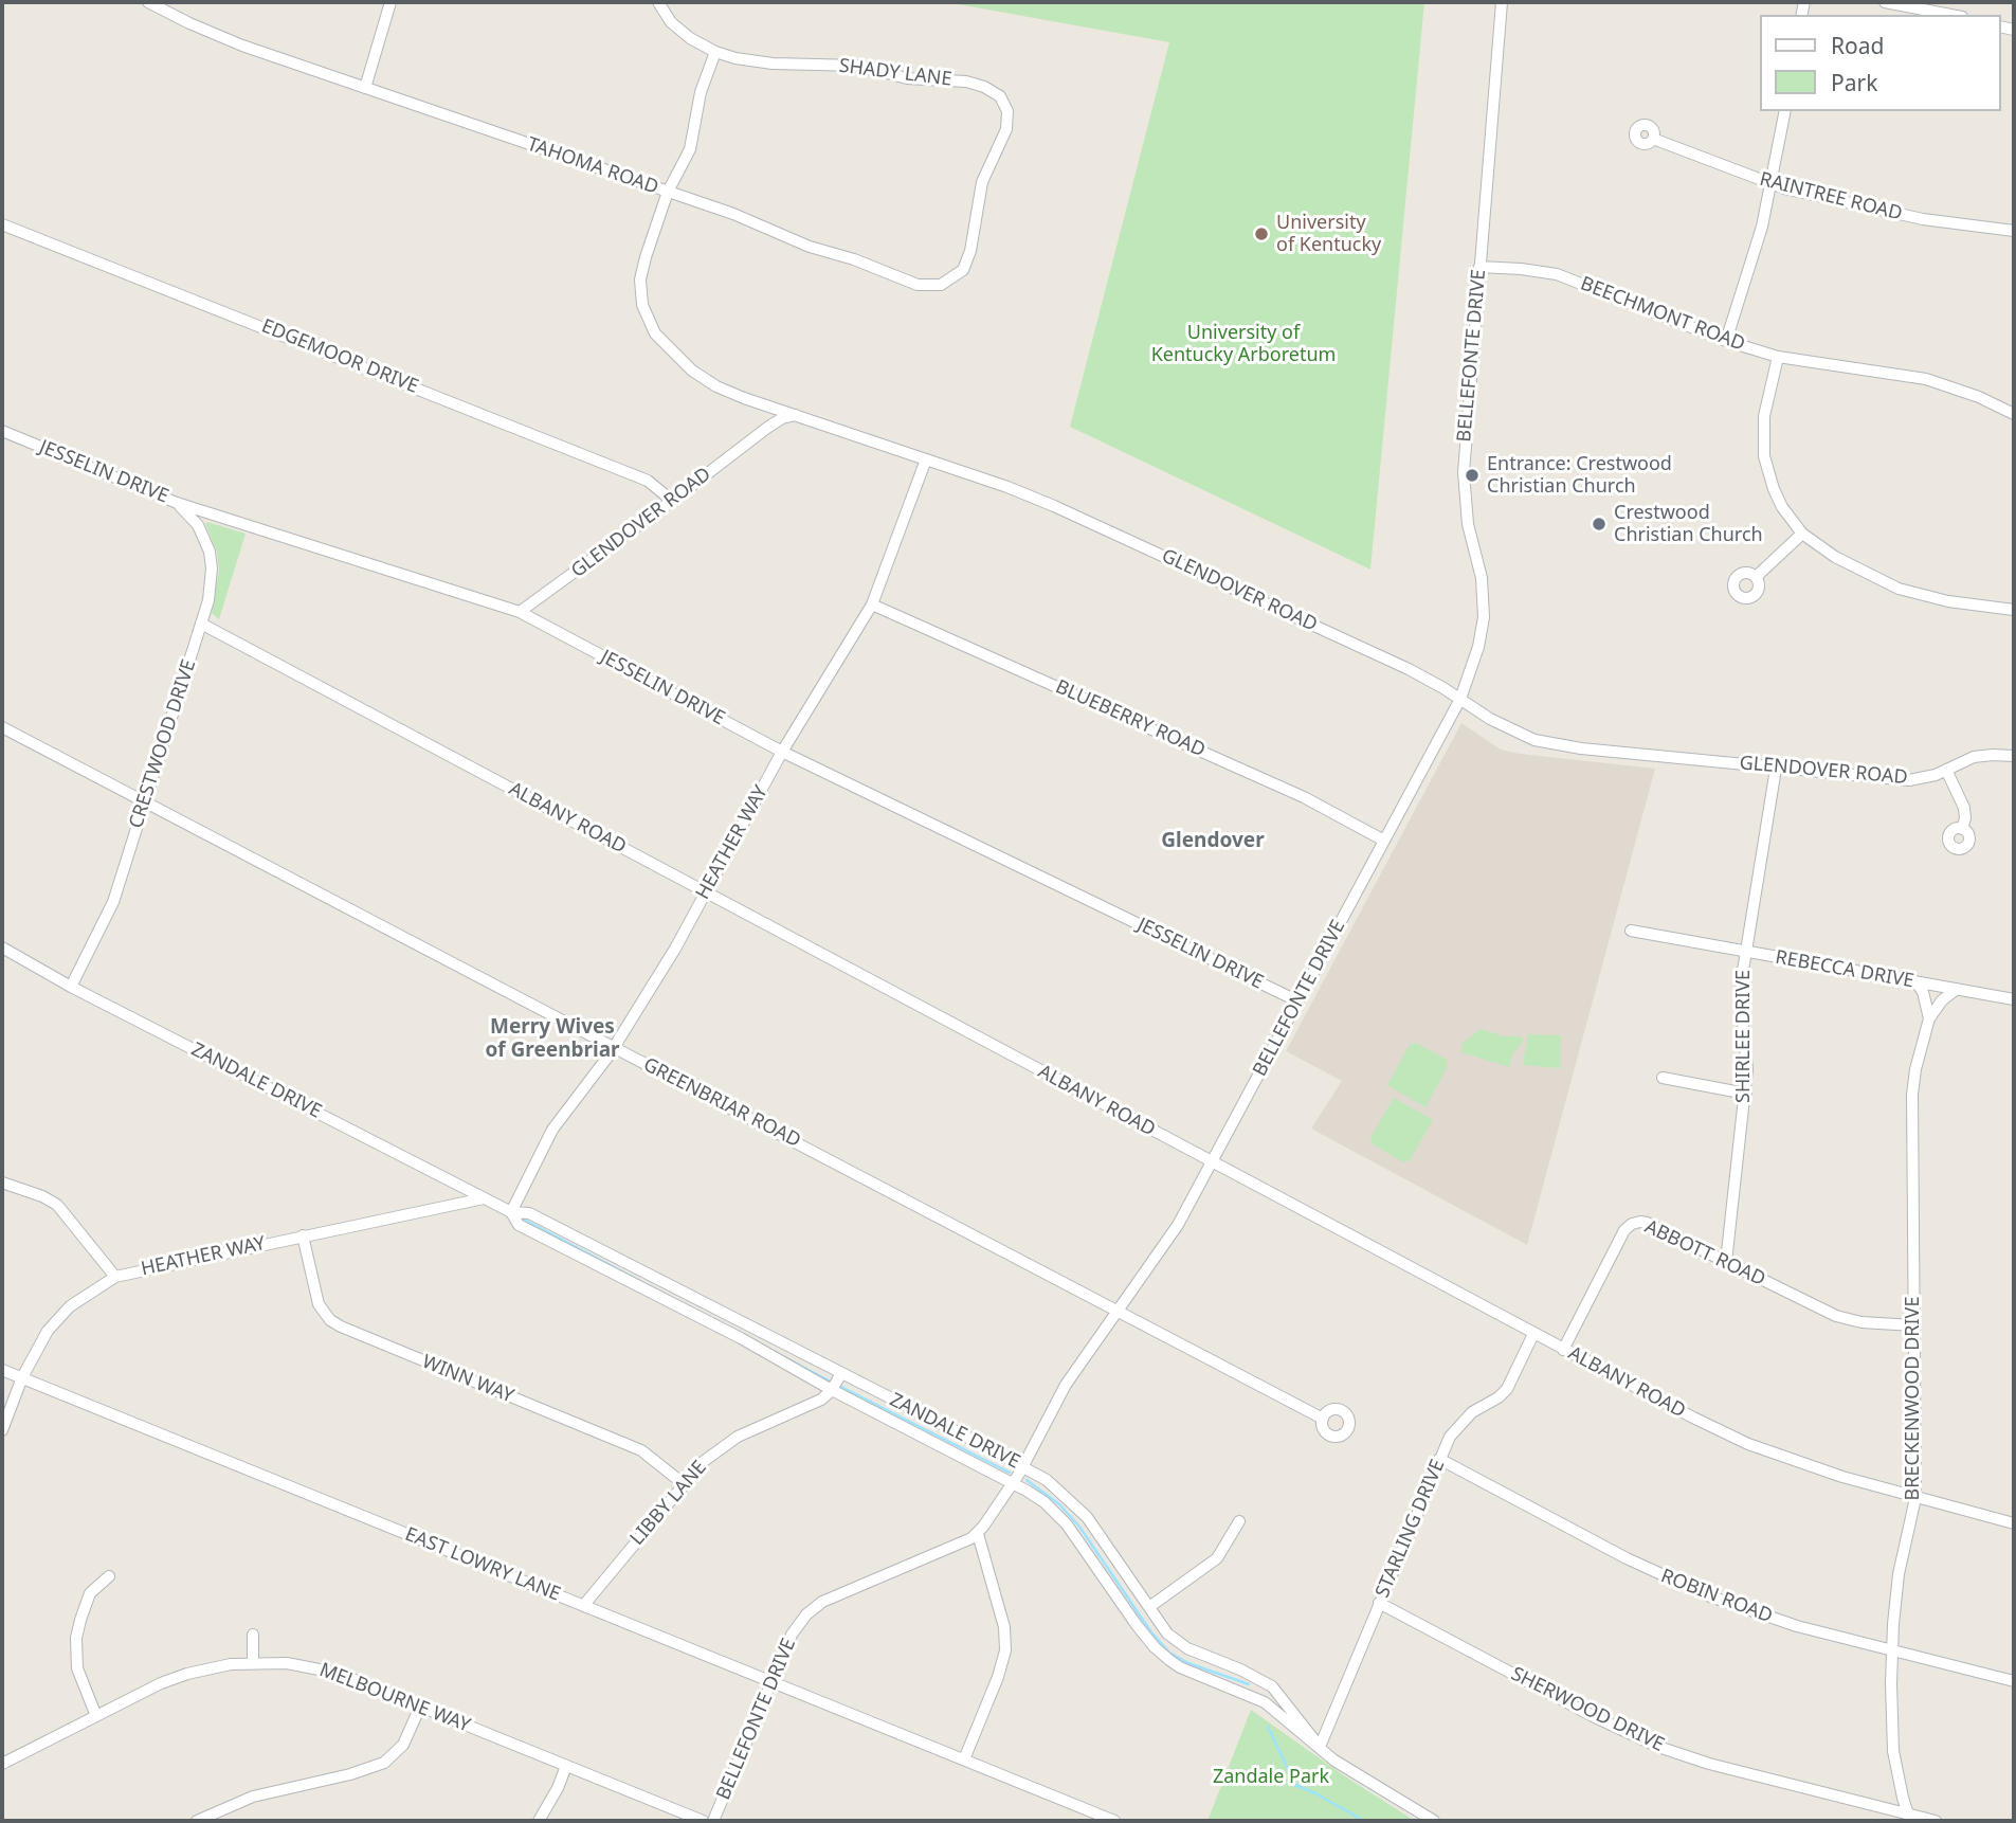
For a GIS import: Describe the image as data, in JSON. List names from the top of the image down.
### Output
{
  "streets": {
    "street": [
      "SHADY LANE",
      "TAHOMA ROAD",
      "RAINTREE ROAD",
      "BEECHMONT ROAD",
      "BELLEFONTE DRIVE",
      "EDGEMOOR DRIVE",
      "JESSELIN DRIVE",
      "GLENDOVER ROAD",
      "BLUEBERRY ROAD",
      "CRESTWOOD DRIVE",
      "ALBANY ROAD",
      "HEATHER WAY",
      "REBECCA DRIVE",
      "SHIRLEE DRIVE",
      "ZANDALE DRIVE",
      "GREENBRIAR ROAD",
      "ABBOTT ROAD",
      "WINN WAY",
      "BRECKENWOOD DRIVE",
      "LIBBY LANE",
      "STARLING DRIVE",
      "EAST LOWRY LANE",
      "ROBIN ROAD",
      "MELBOURNE WAY",
      "SHERWOOD DRIVE"
    ]
  },
  "crossings": [
    ["SHADY LANE", "TAHOMA ROAD"],
    ["BEECHMONT ROAD", "BELLEFONTE DRIVE"],
    ["BELLEFONTE DRIVE", "JESSELIN DRIVE"],
    ["BELLEFONTE DRIVE", "GLENDOVER ROAD"],
    ["BELLEFONTE DRIVE", "BLUEBERRY ROAD"],
    ["BELLEFONTE DRIVE", "ALBANY ROAD"],
    ["BELLEFONTE DRIVE", "ZANDALE DRIVE"],
    ["BELLEFONTE DRIVE", "GREENBRIAR ROAD"],
    ["BELLEFONTE DRIVE", "EAST LOWRY LANE"],
    ["EDGEMOOR DRIVE", "GLENDOVER ROAD"],
    ["JESSELIN DRIVE", "GLENDOVER ROAD"],
    ["JESSELIN DRIVE", "CRESTWOOD DRIVE"],
    ["JESSELIN DRIVE", "HEATHER WAY"],
    ["GLENDOVER ROAD", "HEATHER WAY"],
    ["GLENDOVER ROAD", "SHIRLEE DRIVE"],
    ["BLUEBERRY ROAD", "HEATHER WAY"],
    ["CRESTWOOD DRIVE", "ALBANY ROAD"],
    ["CRESTWOOD DRIVE", "ZANDALE DRIVE"],
    ["CRESTWOOD DRIVE", "GREENBRIAR ROAD"],
    ["ALBANY ROAD", "HEATHER WAY"],
    ["ALBANY ROAD", "ABBOTT ROAD"],
    ["ALBANY ROAD", "BRECKENWOOD DRIVE"],
    ["ALBANY ROAD", "STARLING DRIVE"],
    ["HEATHER WAY", "ZANDALE DRIVE"],
    ["HEATHER WAY", "GREENBRIAR ROAD"],
    ["HEATHER WAY", "WINN WAY"],
    ["HEATHER WAY", "EAST LOWRY LANE"],
    ["REBECCA DRIVE", "SHIRLEE DRIVE"],
    ["REBECCA DRIVE", "BRECKENWOOD DRIVE"],
    ["SHIRLEE DRIVE", "ABBOTT ROAD"],
    ["ZANDALE DRIVE", "LIBBY LANE"],
    ["ZANDALE DRIVE", "STARLING DRIVE"],
    ["ABBOTT ROAD", "BRECKENWOOD DRIVE"],
    ["WINN WAY", "LIBBY LANE"],
    ["BRECKENWOOD DRIVE", "ROBIN ROAD"],
    ["BRECKENWOOD DRIVE", "SHERWOOD DRIVE"],
    ["LIBBY LANE", "EAST LOWRY LANE"],
    ["STARLING DRIVE", "ROBIN ROAD"],
    ["STARLING DRIVE", "SHERWOOD DRIVE"]
  ],
  "districts": ["Glendover", "Merry Wives of Greenbriar"],
  "parks": ["University of Kentucky Arboretum", "Zandale Park"],
  "places": ["University of Kentucky", "Entrance: Crestwood Christian Church", "Crestwood Christian Church"],
  "legend": ["Road", "Park"]
}
